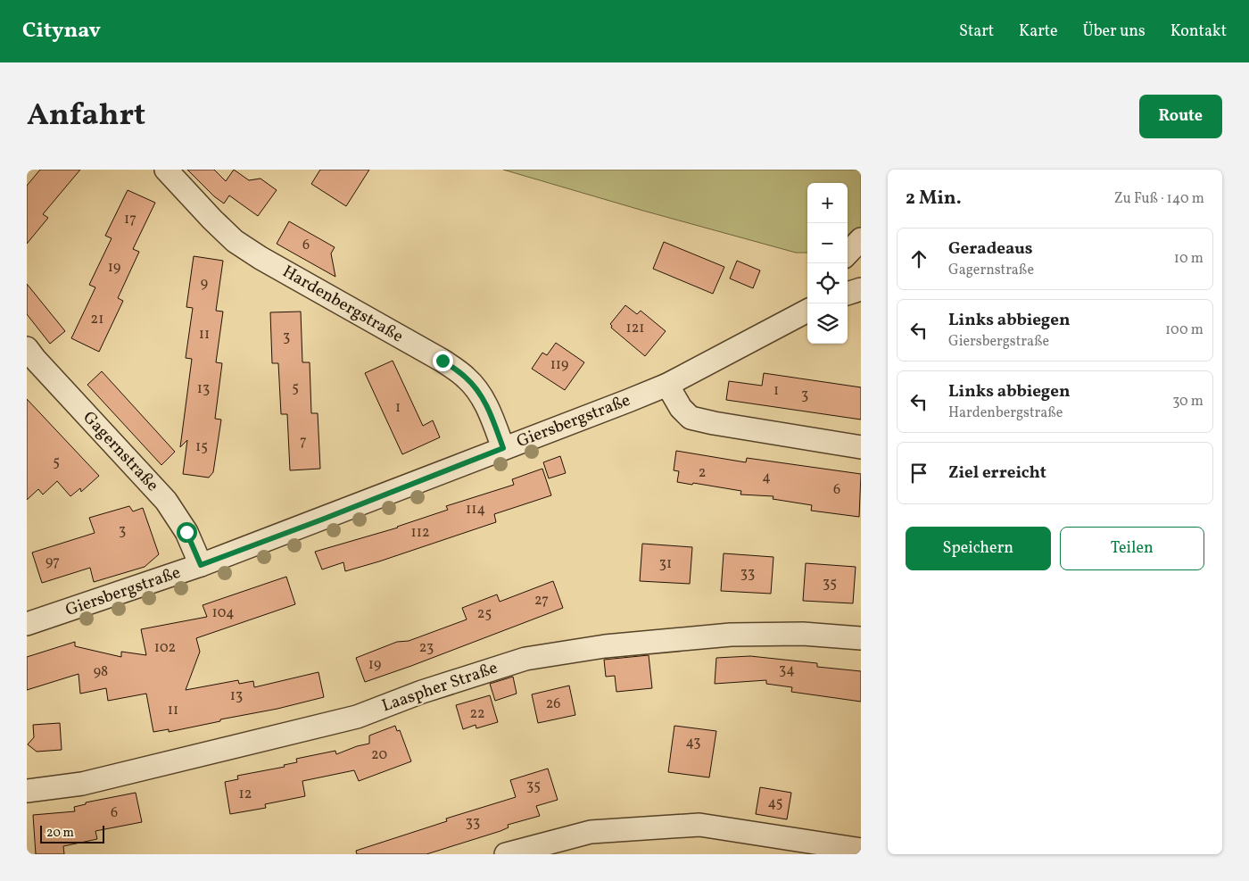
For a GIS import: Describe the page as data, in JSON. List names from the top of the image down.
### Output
{
  "streets": {
    "street": [
      "Hardenbergstraße",
      "Giersbergstraße",
      "Gagernstraße",
      "Laaspher Straße"
    ]
  },
  "crossings": [
    ["Hardenbergstraße", "Giersbergstraße"],
    ["Giersbergstraße", "Gagernstraße"]
  ],
  "house_numbers": [
    "17",
    "6",
    "19",
    "9",
    "21",
    "121",
    "11",
    "3",
    "119",
    "5",
    "13",
    "1",
    "3",
    "1",
    "7",
    "15",
    "5",
    "2",
    "4",
    "6",
    "114",
    "3",
    "112",
    "97",
    "31",
    "33",
    "35",
    "27",
    "104",
    "25",
    "102",
    "23",
    "19",
    "34",
    "98",
    "13",
    "26",
    "11",
    "22",
    "43",
    "20",
    "35",
    "12",
    "45",
    "6",
    "33"
  ],
  "scale_bar": "20 m",
  "page": {
    "header": "Citynav",
    "nav": [
      "Start",
      "Karte",
      "Über uns",
      "Kontakt"
    ],
    "title": "Anfahrt",
    "buttons": [
      "Route",
      ["Speichern", "Teilen"]
    ],
    "heading": ["2 Min.", "Zu Fuß · 140 m"],
    "map_buttons": ["+", "−"],
    "list": [
      ["Geradeaus", "Gagernstraße", "10 m"],
      ["Links abbiegen", "Giersbergstraße", "100 m"],
      ["Links abbiegen", "Hardenbergstraße", "30 m"],
      "Ziel erreicht"
    ],
    "scale": "20 m"
  }
}
